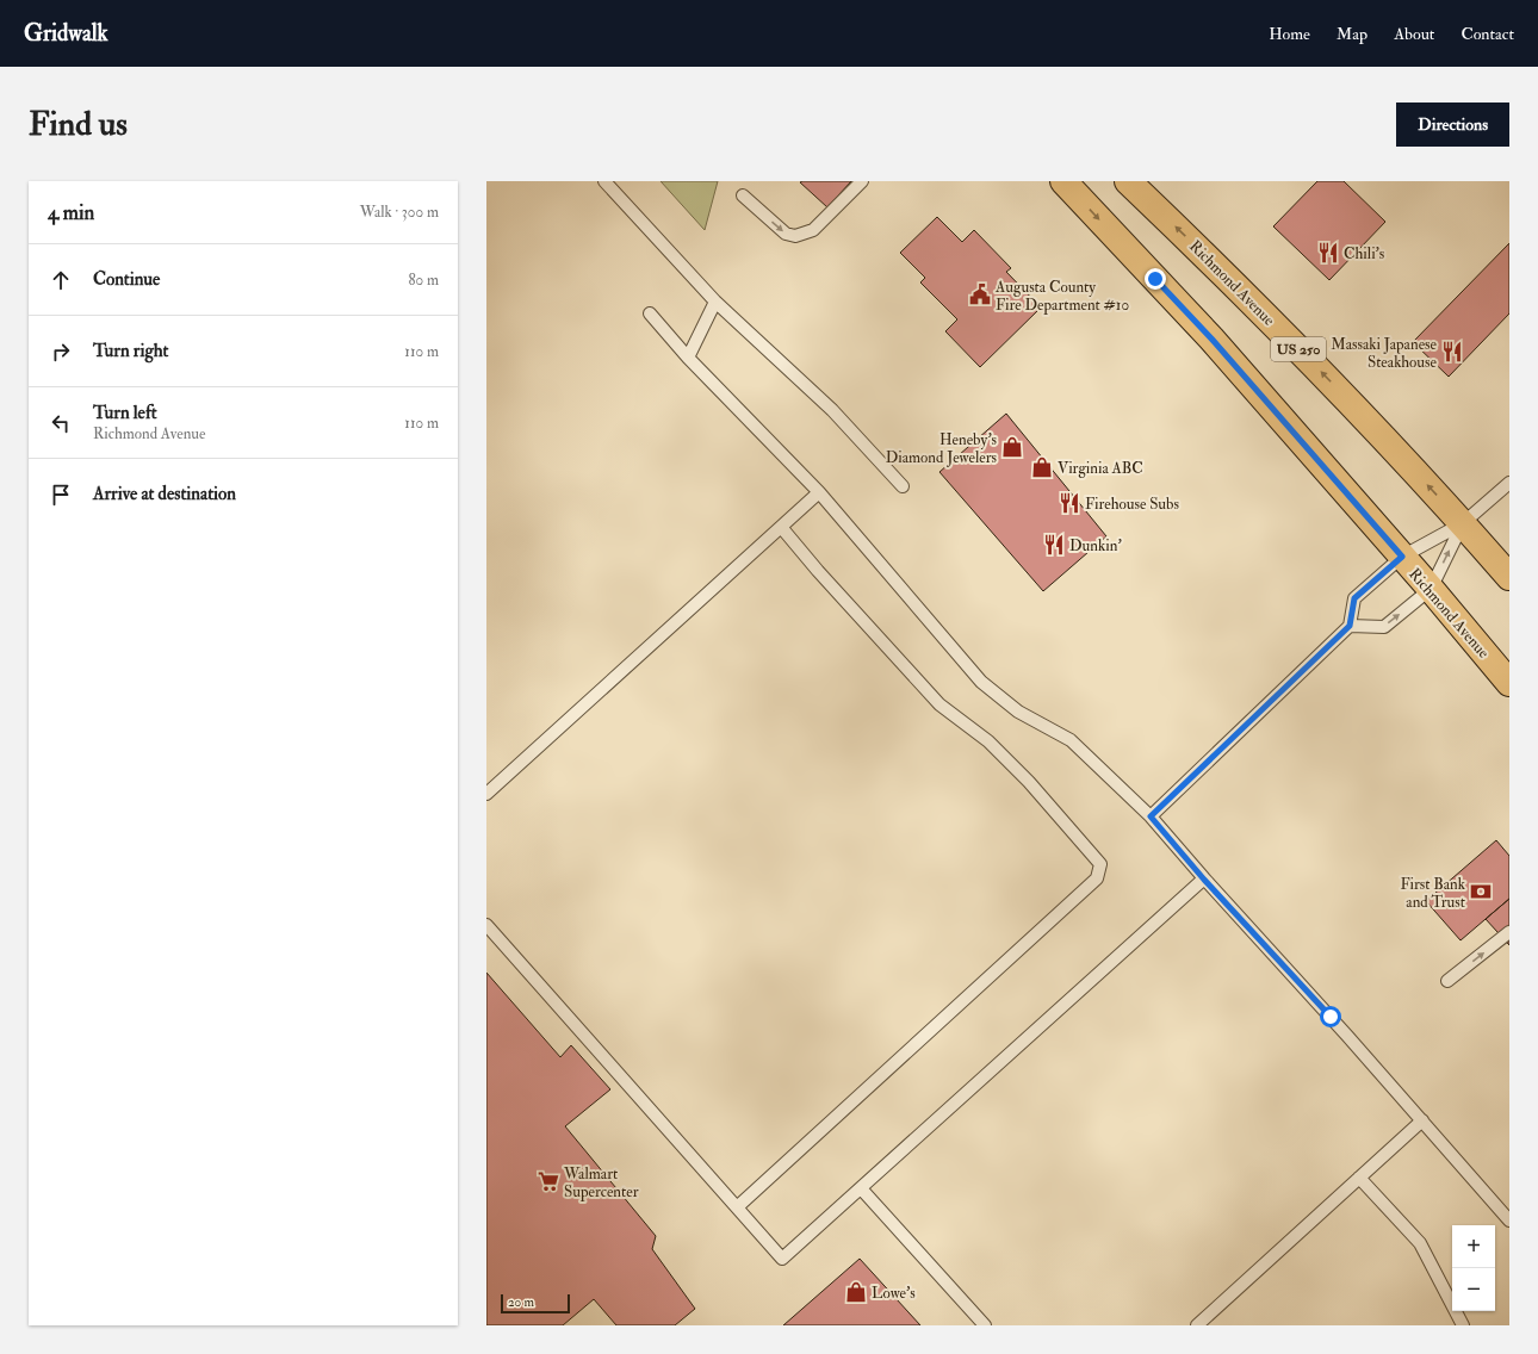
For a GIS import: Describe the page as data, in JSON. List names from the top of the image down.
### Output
{
  "streets": {
    "main road": ["Richmond Avenue", "US 250"]
  },
  "places": {
    "restaurant": [
      "Chili's",
      "Massaki Japanese Steakhouse",
      "Firehouse Subs",
      "Dunkin'"
    ],
    "public building": ["Augusta County Fire Department #10"],
    "shop": ["Heneby's Diamond Jewelers", "Virginia ABC", "Lowe's"],
    "bank": ["First Bank and Trust"],
    "supermarket": ["Walmart Supercenter"]
  },
  "scale_bar": "20 m",
  "page": {
    "header": "Gridwalk",
    "nav": [
      "Home",
      "Map",
      "About",
      "Contact"
    ],
    "buttons": "Directions",
    "title": "Find us",
    "heading": ["4 min", "Walk · 300 m"],
    "list": [
      ["Continue", "80 m"],
      ["Turn right", "110 m"],
      ["Turn left", "Richmond Avenue", "110 m"],
      "Arrive at destination"
    ],
    "map_buttons": ["+", "−"],
    "scale": "20 m"
  }
}
